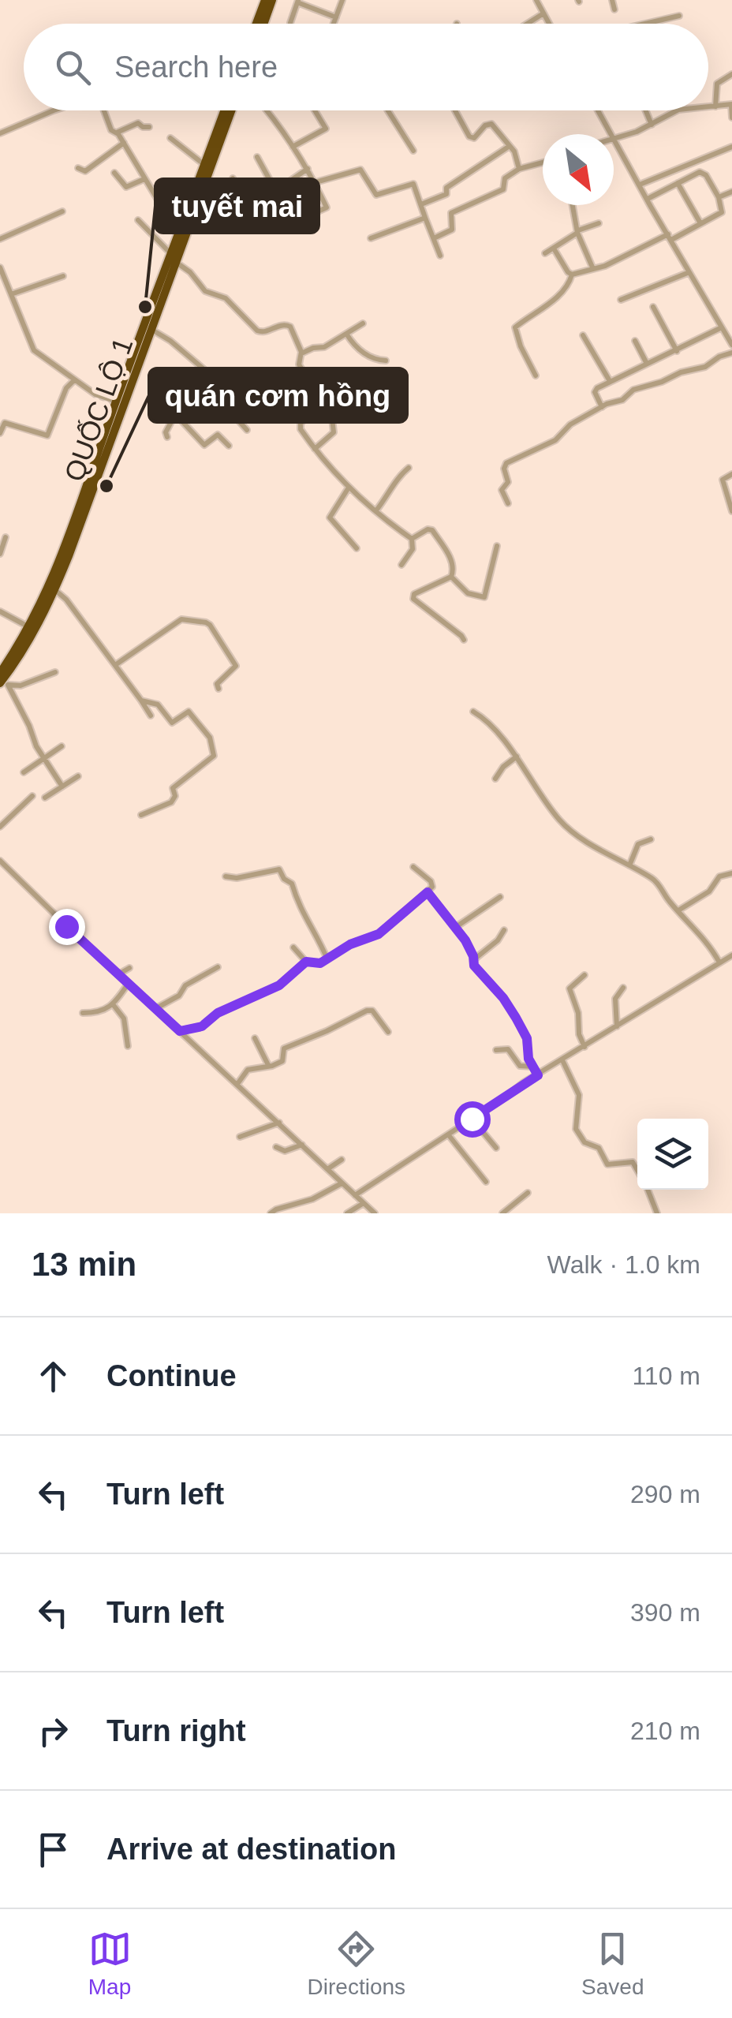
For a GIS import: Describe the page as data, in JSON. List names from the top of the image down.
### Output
{
  "streets": {
    "highway": ["QUỐC LỘ 1"]
  },
  "places": ["tuyết mai", "quán cơm hồng"],
  "north": "bottom right",
  "page": {
    "search": "Search here",
    "heading": ["13 min", "Walk · 1.0 km"],
    "list": [
      ["Continue", "110 m"],
      ["Turn left", "290 m"],
      ["Turn left", "390 m"],
      ["Turn right", "210 m"],
      "Arrive at destination"
    ],
    "nav": ["Map", "Directions", "Saved"]
  }
}
